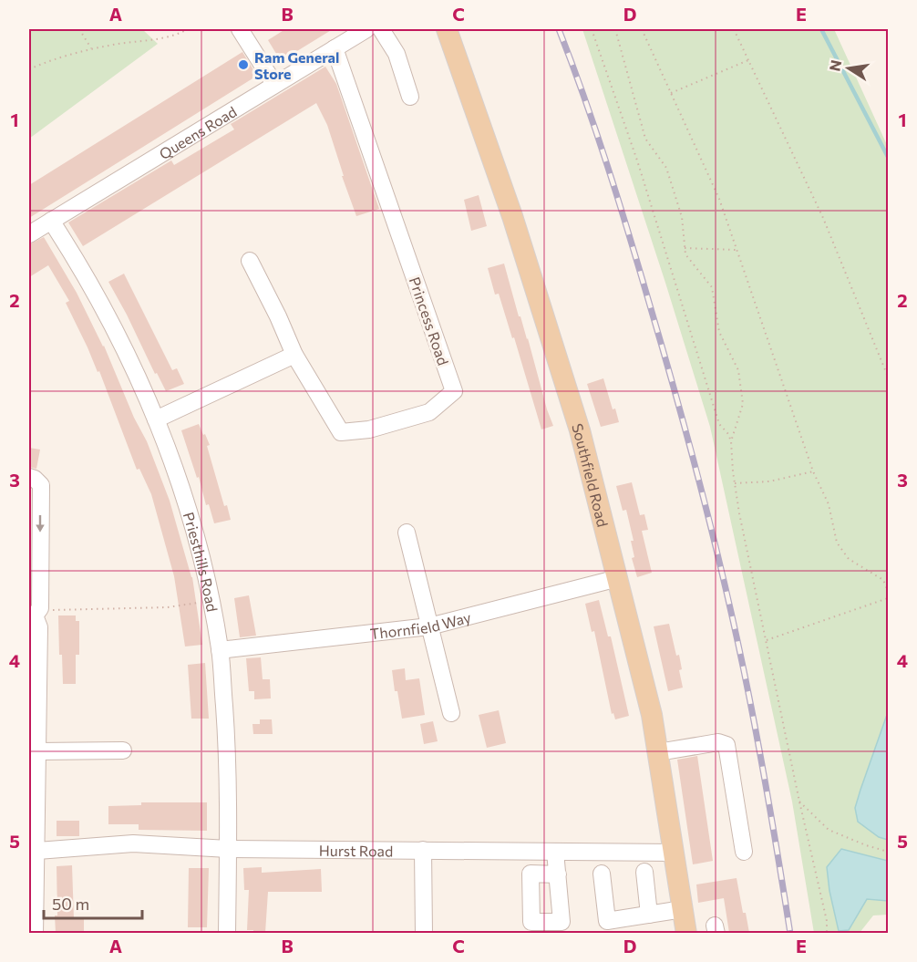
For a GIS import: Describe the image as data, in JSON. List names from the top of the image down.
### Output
{
  "streets": {
    "main road": ["Southfield Road"],
    "street": [
      "Queens Road",
      "Princess Road",
      "Priesthills Road",
      "Thornfield Way",
      "Hurst Road"
    ]
  },
  "crossings": [
    ["Queens Road", "Princess Road"],
    ["Queens Road", "Priesthills Road"],
    ["Southfield Road", "Thornfield Way"],
    ["Southfield Road", "Hurst Road"],
    ["Priesthills Road", "Thornfield Way"],
    ["Priesthills Road", "Hurst Road"]
  ],
  "places": ["Ram General Store"],
  "scale_bar": "50 m",
  "north": "left",
  "grid": {
    "columns": [
      "A",
      "B",
      "C",
      "D",
      "E"
    ],
    "rows": [
      "1",
      "2",
      "3",
      "4",
      "5"
    ]
  }
}
